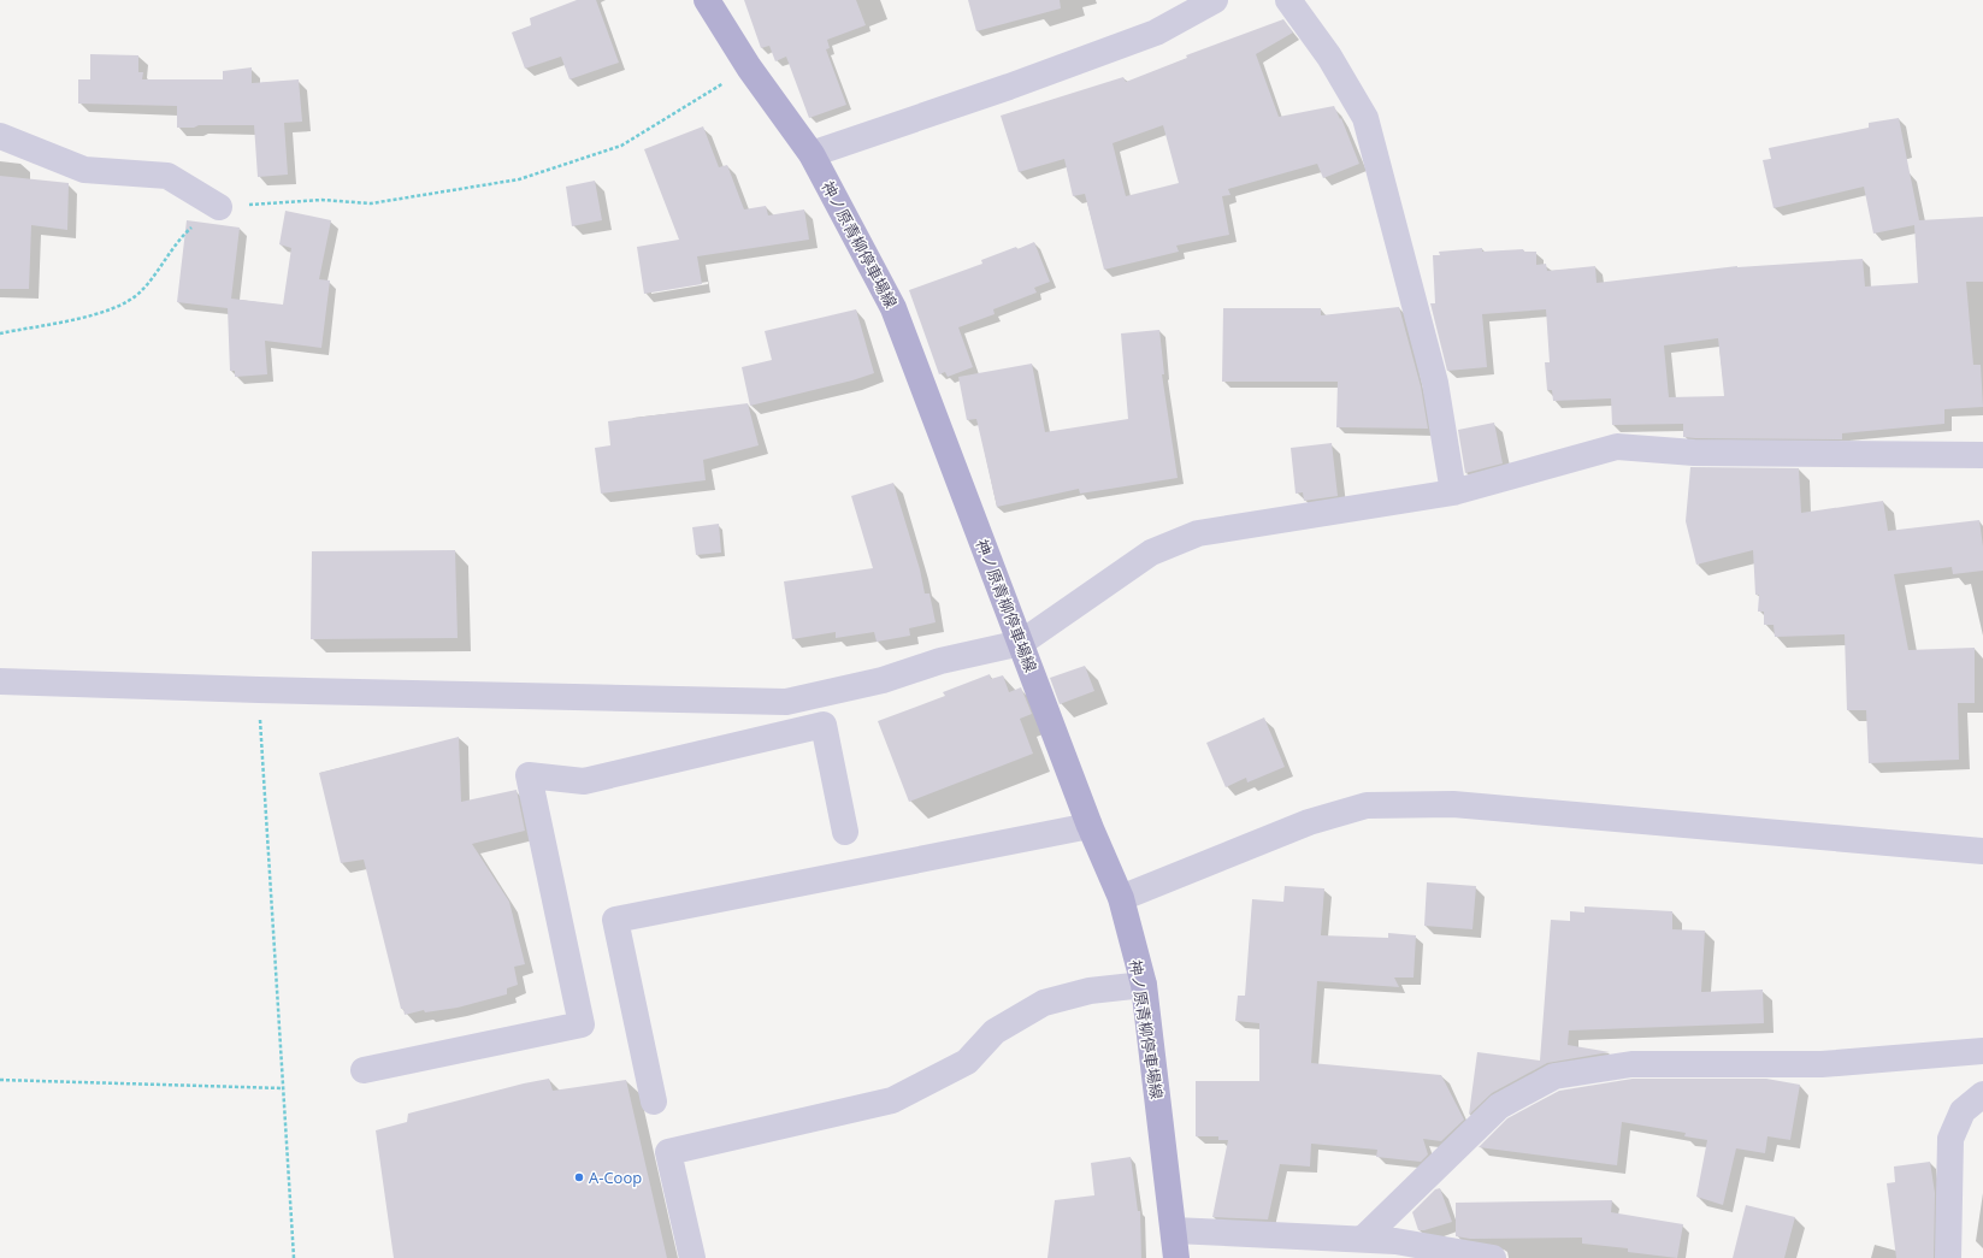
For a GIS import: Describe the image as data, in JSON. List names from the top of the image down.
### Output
{
  "streets": {
    "main road": ["神ノ原青柳停車場線"]
  },
  "places": ["A-Coop"]
}
